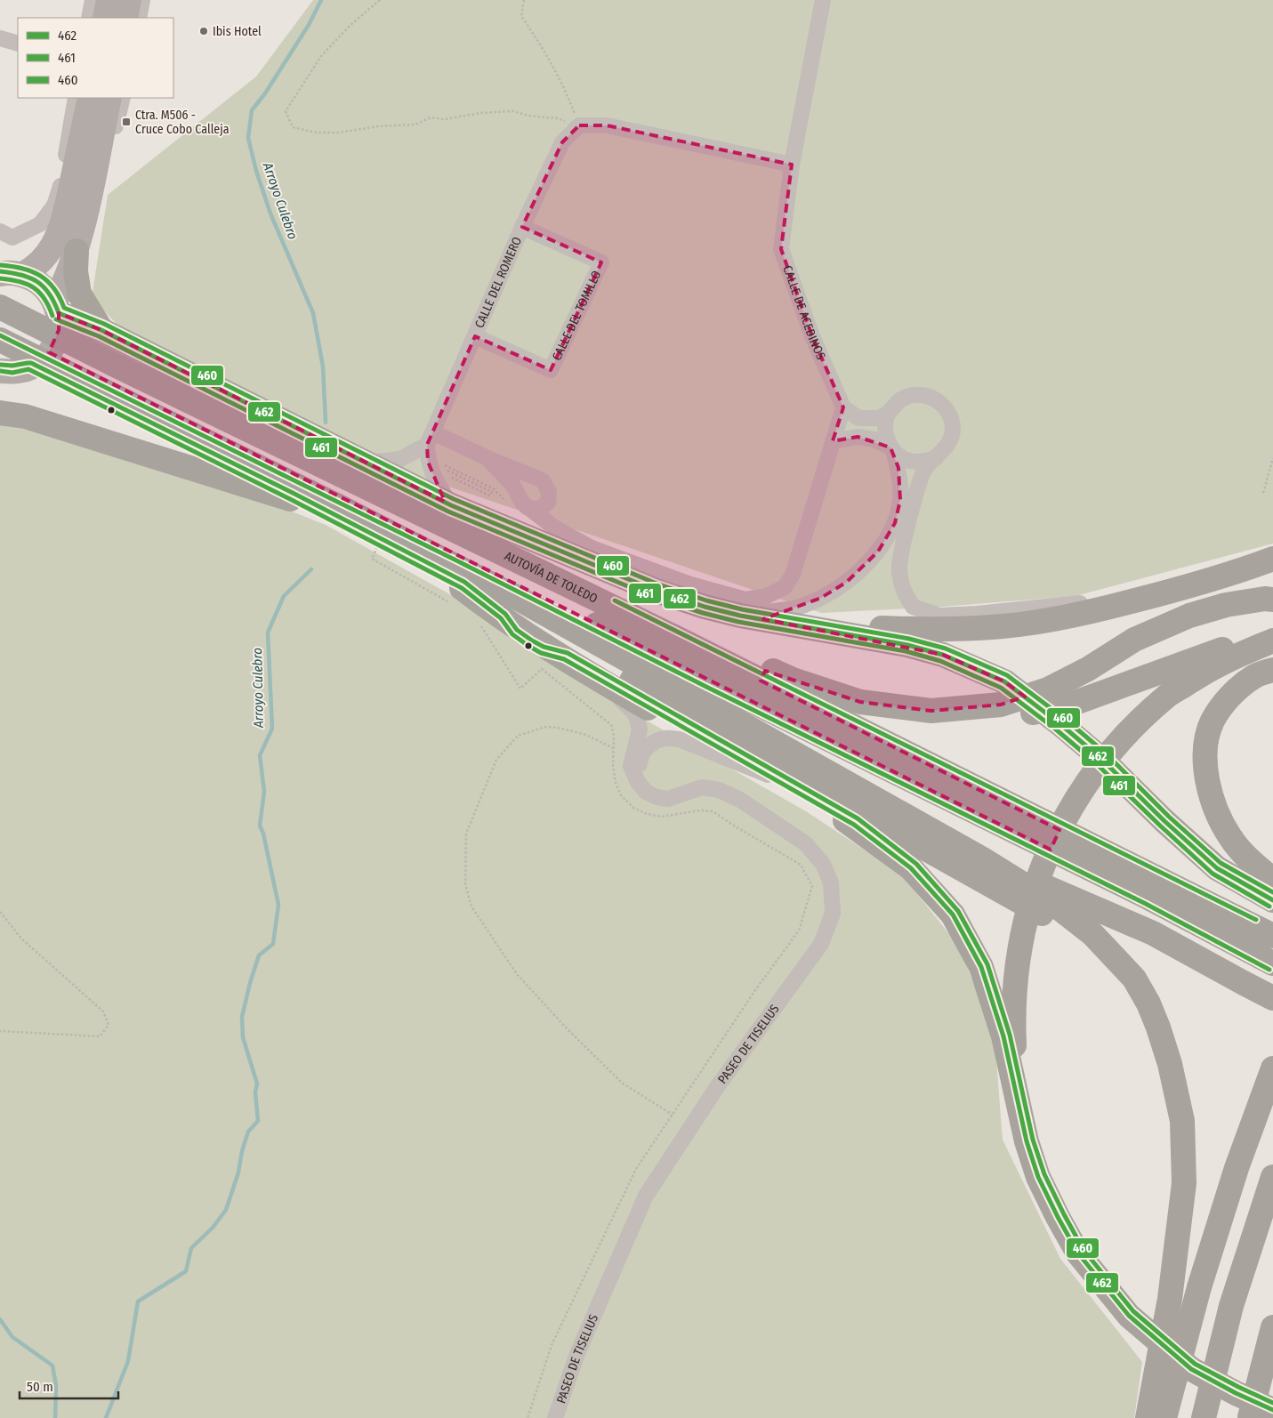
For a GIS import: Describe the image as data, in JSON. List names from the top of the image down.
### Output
{
  "streets": {
    "highway": ["AUTOVÍA DE TOLEDO"],
    "street": [
      "CALLE DEL ROMERO",
      "CALLE DE ACEDINOS",
      "CALLE DEL TOMILLO",
      "PASEO DE TISELIUS"
    ]
  },
  "crossings": [
    ["CALLE DEL ROMERO", "CALLE DEL TOMILLO"]
  ],
  "water": ["Arroyo Culebro"],
  "places": {
    "other": ["Ibis Hotel"],
    "transit": ["Ctra. M506 - Cruce Cobo Calleja"]
  },
  "lines": ["transit line 460", "transit line 462", "transit line 461"],
  "legend": ["462", "461", "460"],
  "scale_bar": "50 m"
}
